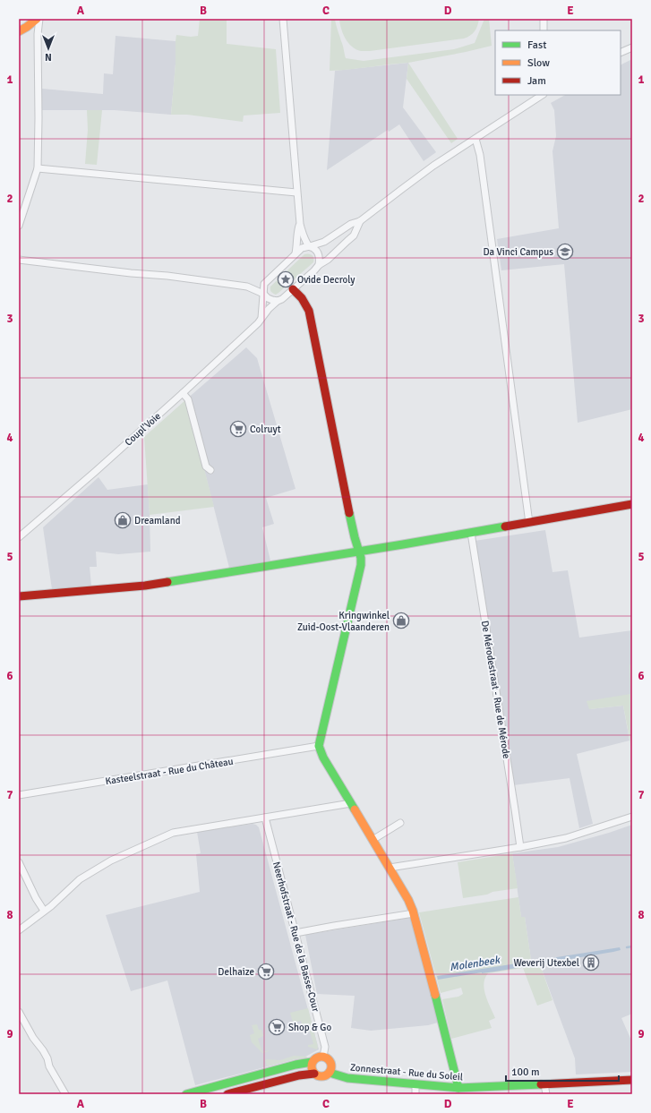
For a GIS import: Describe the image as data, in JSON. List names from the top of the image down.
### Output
{
  "streets": {
    "street": [
      "Coupl'Voie",
      "De Mérodestraat - Rue de Mérode",
      "Kasteelstraat - Rue du Château",
      "Neerhofstraat - Rue de la Basse-Cour",
      "Zonnestraat - Rue du Soleil"
    ]
  },
  "crossings": [
    ["Neerhofstraat - Rue de la Basse-Cour", "Zonnestraat - Rue du Soleil"]
  ],
  "water": ["Molenbeek"],
  "places": {
    "school or university": ["Da Vinci Campus"],
    "place": ["Ovide Decroly"],
    "supermarket": ["Colruyt", "Delhaize", "Shop & Go"],
    "shop": ["Dreamland", "Kringwinkel Zuid-Oost-Vlaanderen"],
    "building": ["Weverij Utexbel"]
  },
  "legend": ["Fast", "Slow", "Jam"],
  "scale_bar": "100 m",
  "north": "bottom",
  "grid": {
    "columns": [
      "A",
      "B",
      "C",
      "D",
      "E"
    ],
    "rows": [
      "1",
      "2",
      "3",
      "4",
      "5",
      "6",
      "7",
      "8",
      "9"
    ]
  }
}
